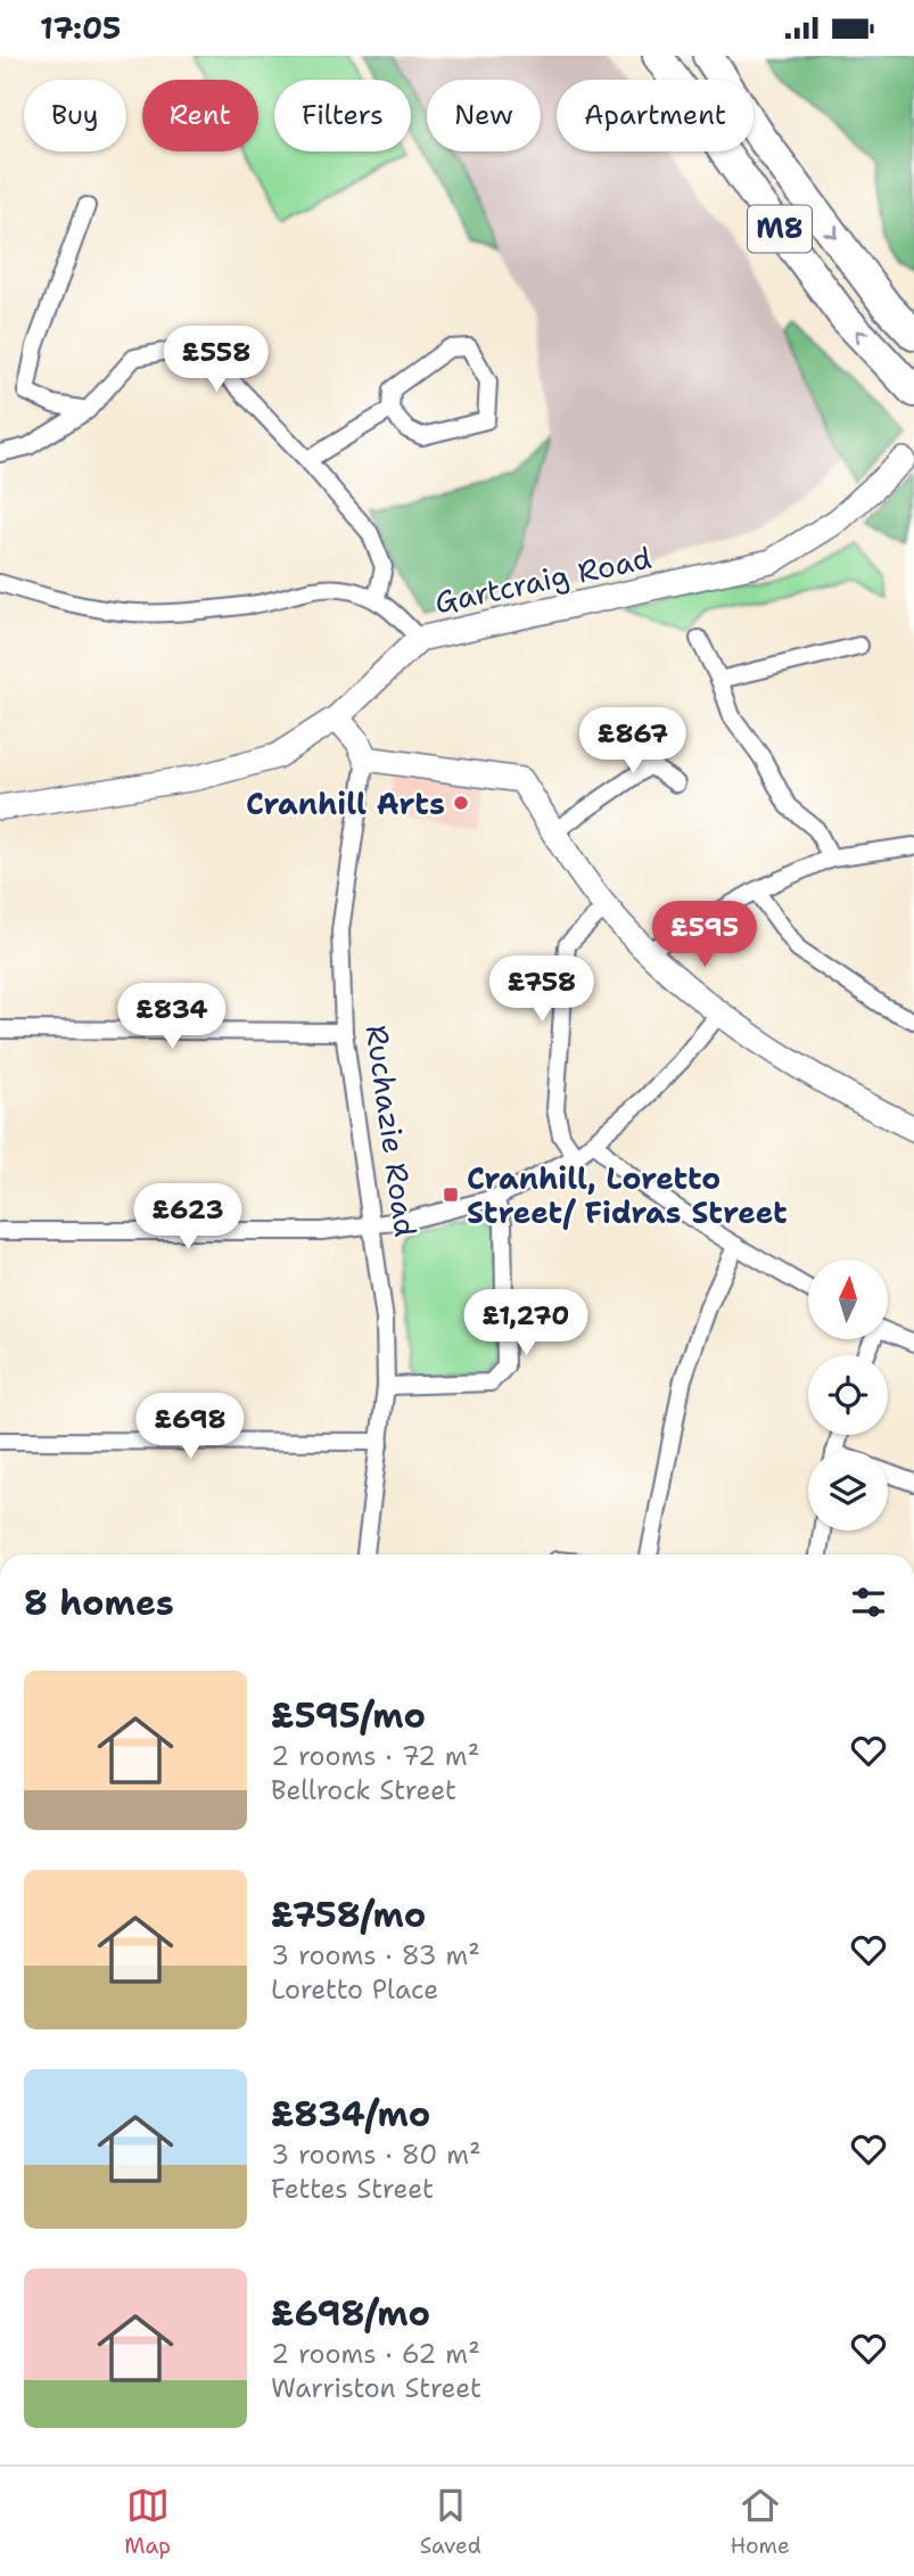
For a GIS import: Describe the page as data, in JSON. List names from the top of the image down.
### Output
{
  "streets": {
    "highway": ["M8"],
    "street": ["Gartcraig Road", "Ruchazie Road"]
  },
  "places": {
    "other": ["Cranhill Arts"],
    "transit": ["Cranhill, Loretto Street/ Fidras Street"]
  },
  "north": "top",
  "page": {
    "status": "17:05",
    "chip": [
      "Buy",
      "Rent",
      "Filters",
      "New",
      "Apartment"
    ],
    "price": [
      "£558",
      "£867",
      "£595",
      "£758",
      "£834",
      "£623",
      "£1,270",
      "£698"
    ],
    "heading": "8 homes",
    "list": [
      {
        "name": "£595/mo",
        "note": "2 rooms · 72 m² · Bellrock Street"
      },
      {
        "name": "£758/mo",
        "note": "3 rooms · 83 m² · Loretto Place"
      },
      {
        "name": "£834/mo",
        "note": "3 rooms · 80 m² · Fettes Street"
      },
      {
        "name": "£698/mo",
        "note": "2 rooms · 62 m² · Warriston Street"
      }
    ],
    "tabs": ["Map", "Saved", "Home"]
  }
}
